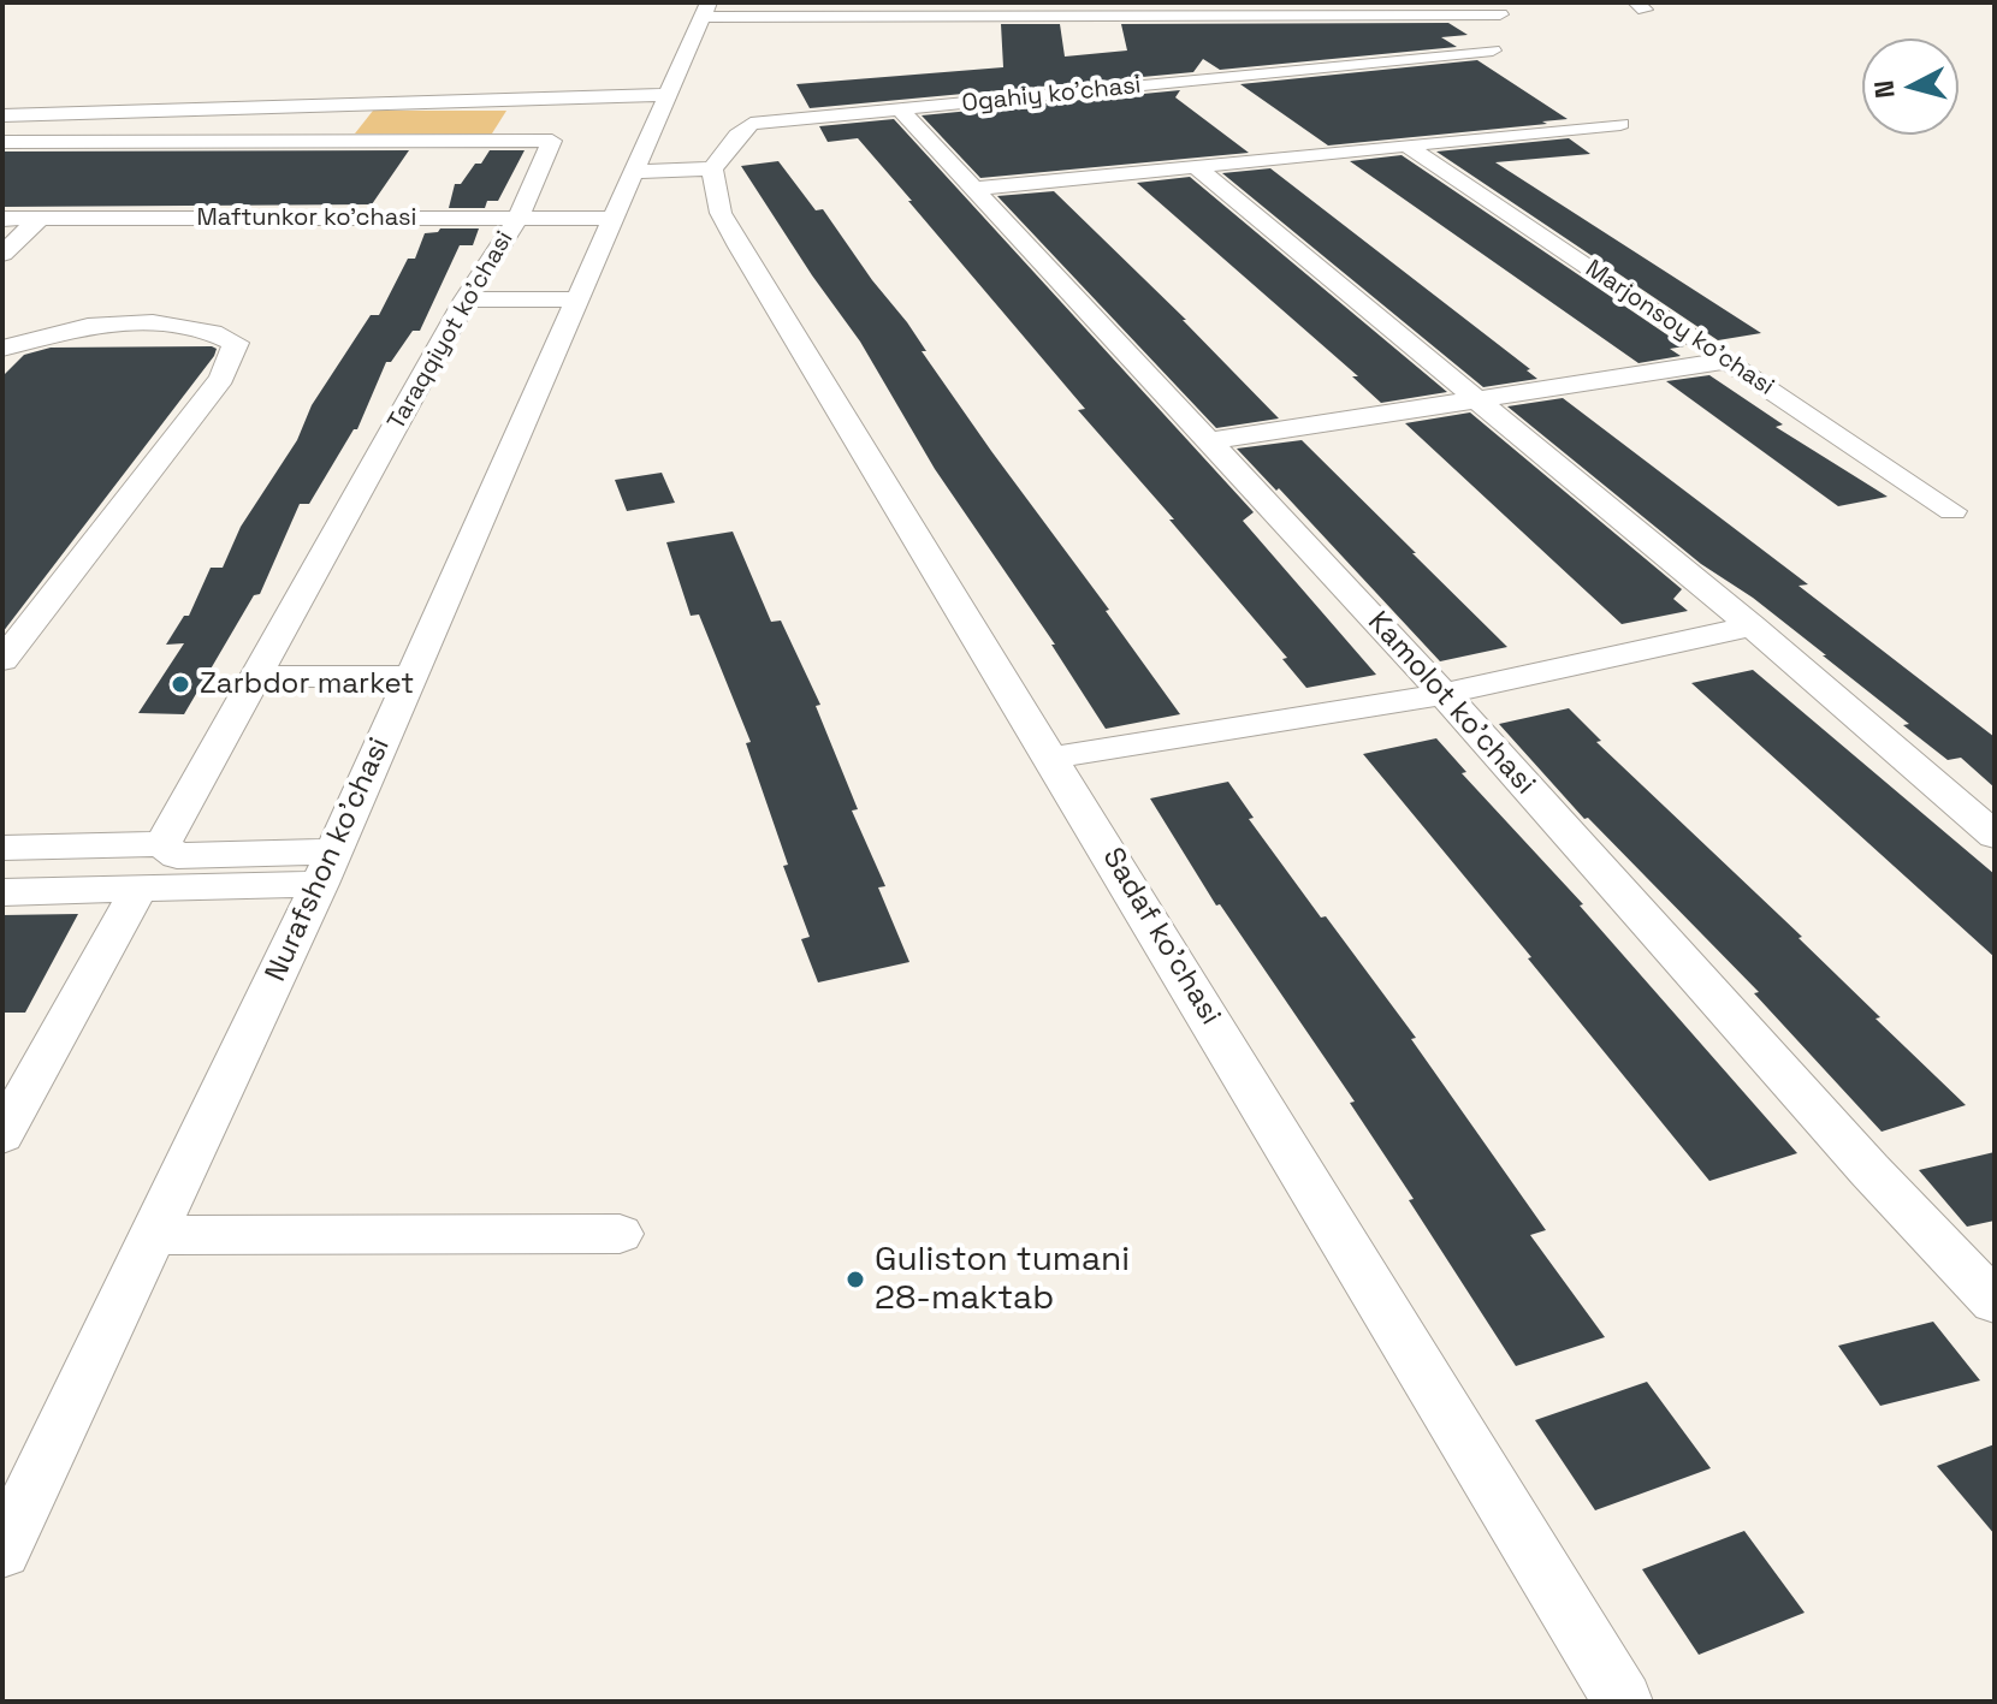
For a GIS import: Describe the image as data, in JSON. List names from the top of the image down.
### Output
{
  "streets": {
    "street": [
      "Ogahiy ko'chasi",
      "Maftunkor ko'chasi",
      "Marjonsoy ko'chasi",
      "Taraqqiyot ko'chasi",
      "Kamolot ko'chasi",
      "Nurafshon ko'chasi",
      "Sadaf ko'chasi"
    ]
  },
  "crossings": [
    ["Ogahiy ko'chasi", "Kamolot ko'chasi"],
    ["Ogahiy ko'chasi", "Sadaf ko'chasi"],
    ["Maftunkor ko'chasi", "Taraqqiyot ko'chasi"],
    ["Maftunkor ko'chasi", "Nurafshon ko'chasi"]
  ],
  "places": ["Zarbdor market", "Guliston tumani 28-maktab"],
  "north": "left"
}
